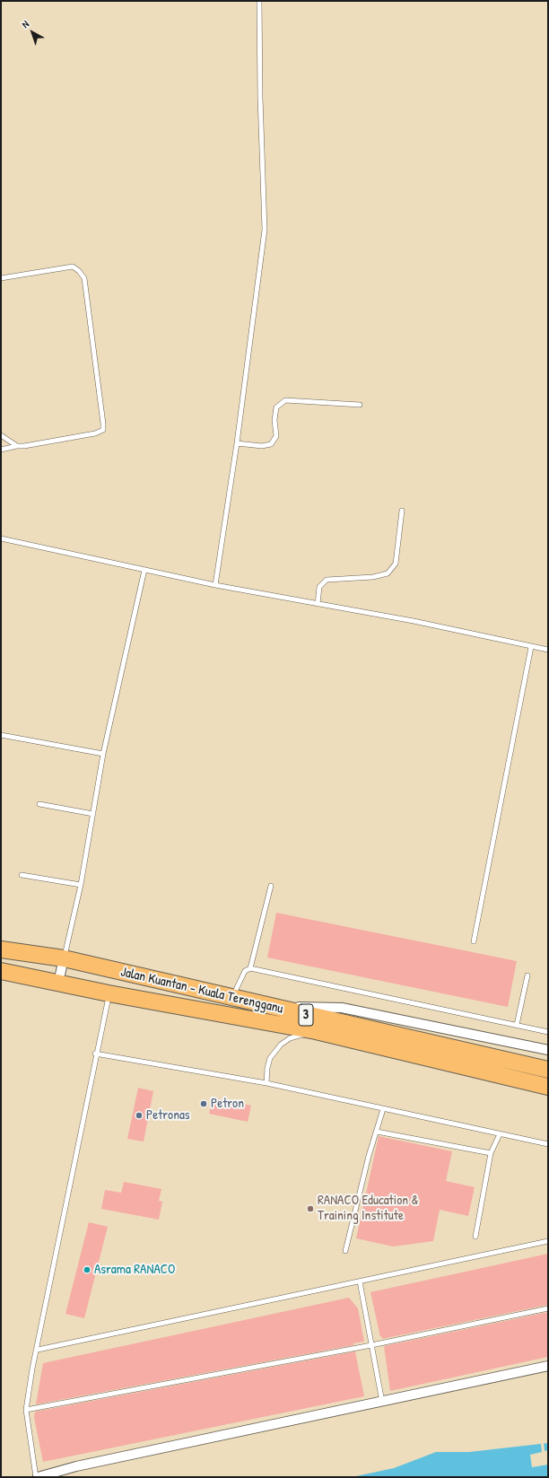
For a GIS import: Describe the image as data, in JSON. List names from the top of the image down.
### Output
{
  "streets": {
    "highway": ["Jalan Kuantan - Kuala Terengganu", "3"]
  },
  "places": [
    "Petron",
    "Petronas",
    "RANACO Education & Training Institute",
    "Asrama RANACO"
  ],
  "north": "top left"
}
